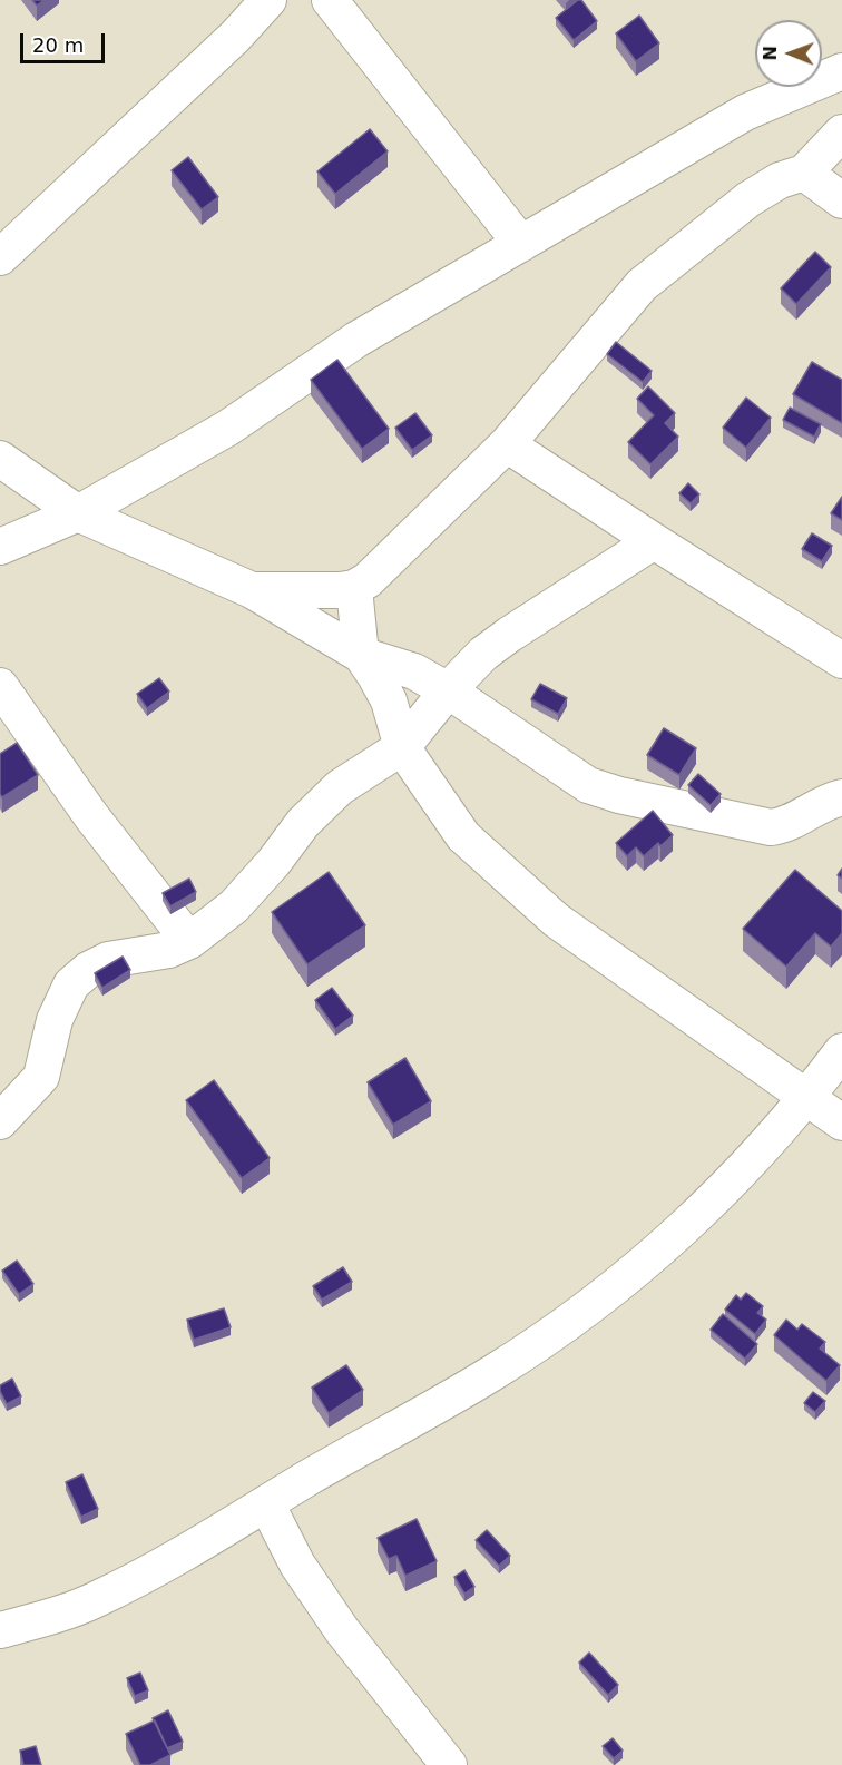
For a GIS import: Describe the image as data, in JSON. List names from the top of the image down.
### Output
{
  "scale_bar": "20 m",
  "north": "left"
}
